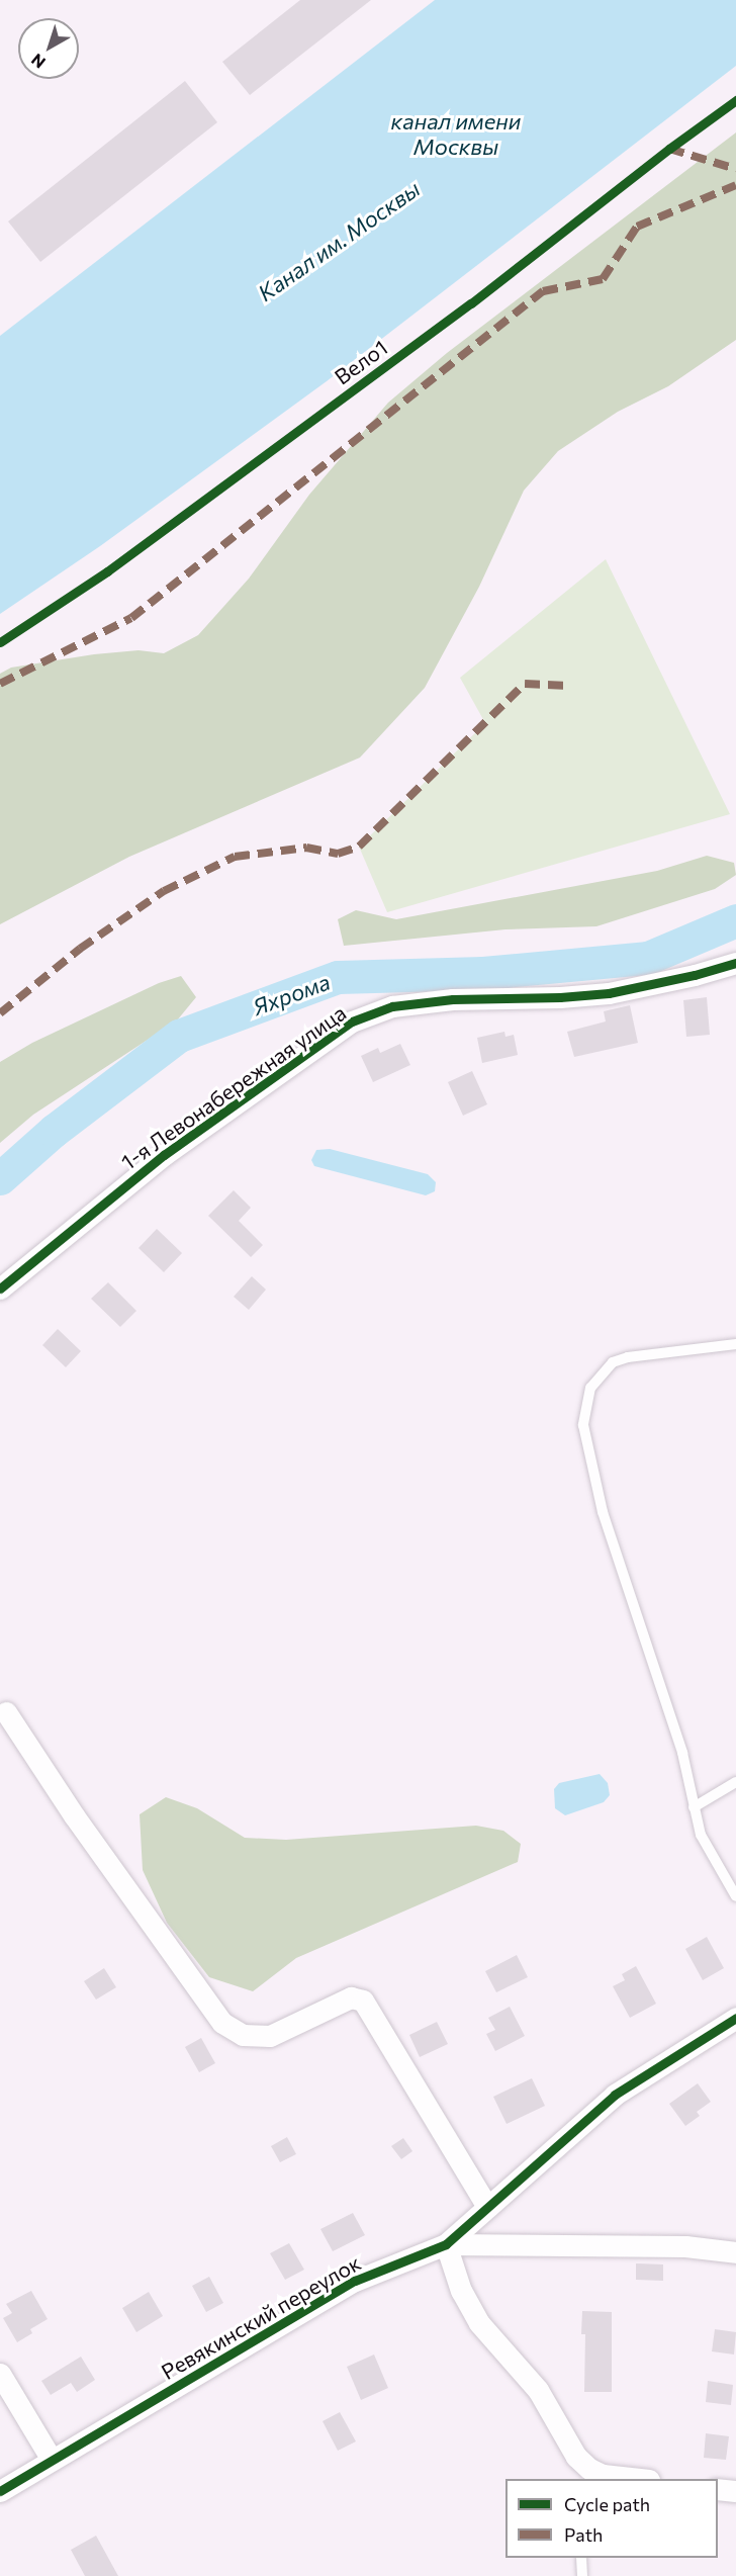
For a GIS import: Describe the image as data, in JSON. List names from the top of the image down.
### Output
{
  "streets": {
    "street": ["1-я Левонабережная улица", "Ревякинский переулок"],
    "cycle path": ["Вело1"]
  },
  "water": ["канал имени Москвы", "Канал им. Москвы", "Яхрома"],
  "legend": ["Cycle path", "Path"],
  "north": "bottom left"
}
